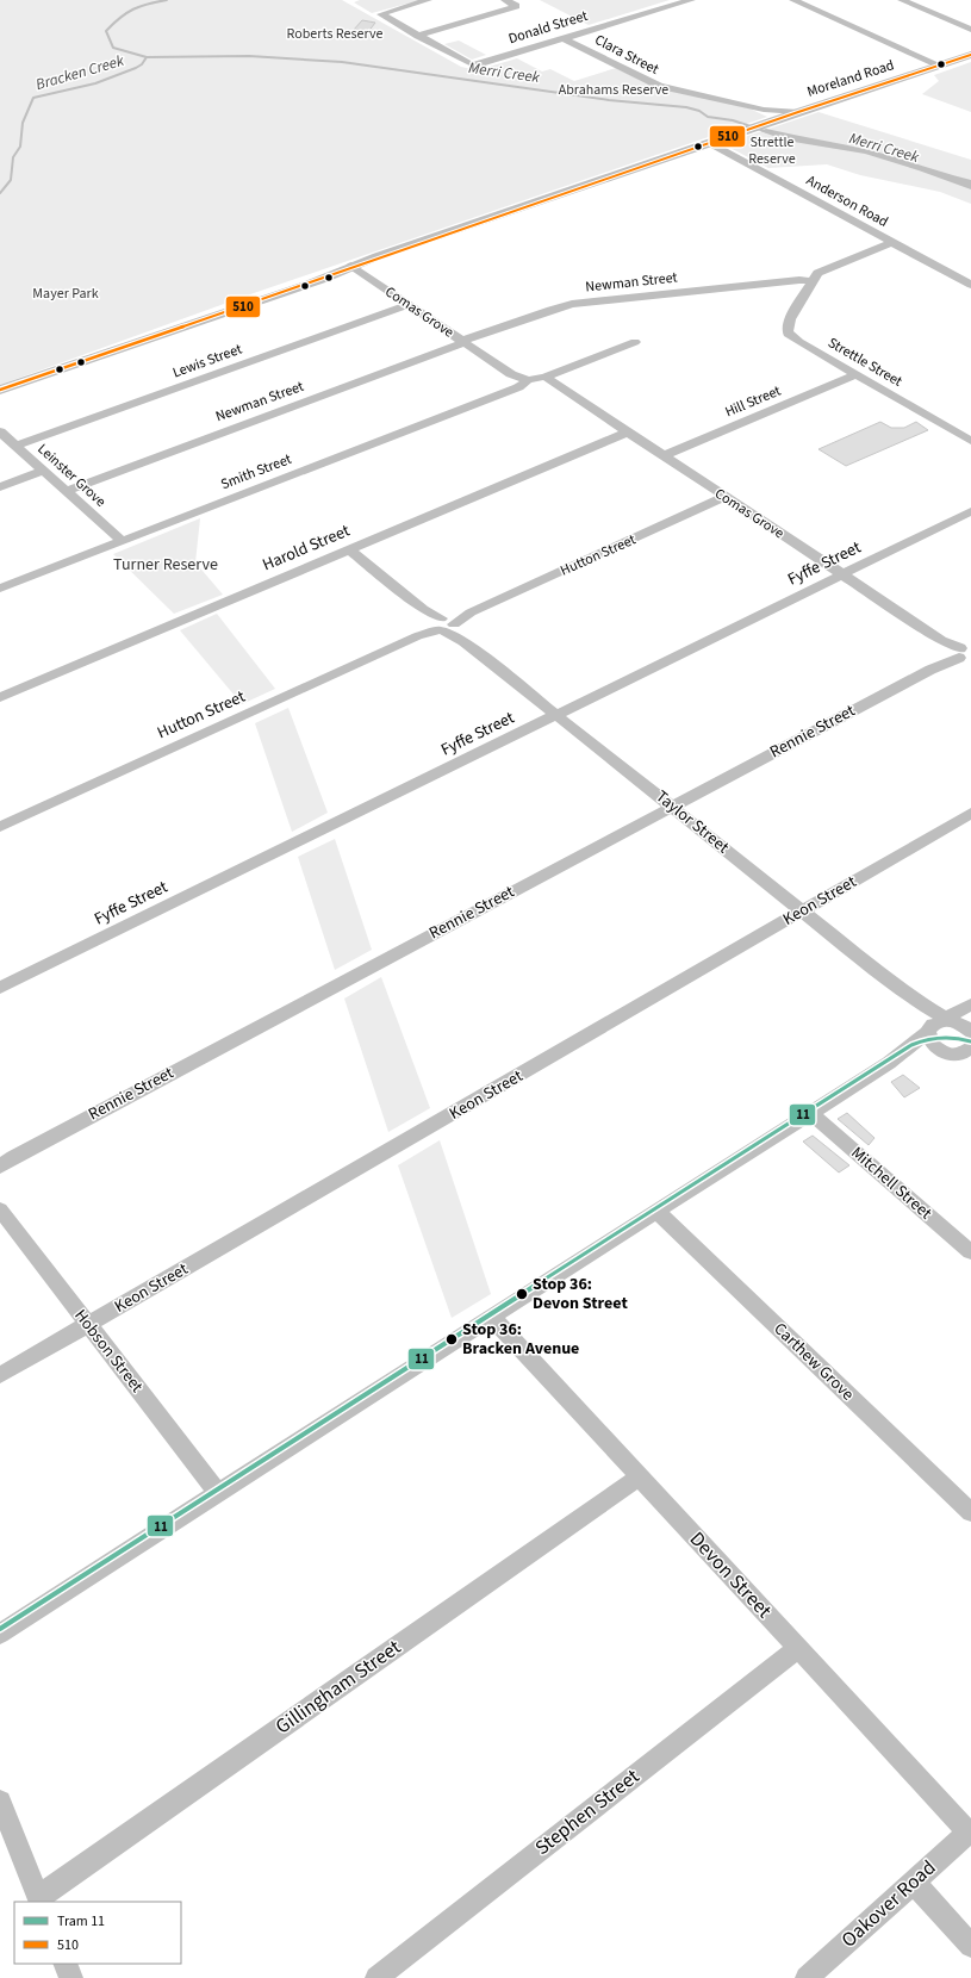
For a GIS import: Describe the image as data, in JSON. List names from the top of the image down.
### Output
{
  "streets": {
    "main road": ["Moreland Road"],
    "street": [
      "Donald Street",
      "Clara Street",
      "Anderson Road",
      "Newman Street",
      "Comas Grove",
      "Lewis Street",
      "Strettle Street",
      "Hill Street",
      "Smith Street",
      "Leinster Grove",
      "Harold Street",
      "Hutton Street",
      "Fyffe Street",
      "Rennie Street",
      "Taylor Street",
      "Keon Street",
      "Mitchell Street",
      "Hobson Street",
      "Carthew Grove",
      "Devon Street",
      "Gillingham Street",
      "Stephen Street",
      "Oakover Road"
    ]
  },
  "crossings": [
    ["Donald Street", "Clara Street"],
    ["Clara Street", "Moreland Road"],
    ["Moreland Road", "Anderson Road"],
    ["Moreland Road", "Comas Grove"],
    ["Newman Street", "Comas Grove"],
    ["Newman Street", "Strettle Street"],
    ["Newman Street", "Leinster Grove"],
    ["Comas Grove", "Lewis Street"],
    ["Comas Grove", "Hill Street"],
    ["Comas Grove", "Smith Street"],
    ["Comas Grove", "Harold Street"],
    ["Comas Grove", "Hutton Street"],
    ["Comas Grove", "Fyffe Street"],
    ["Comas Grove", "Rennie Street"],
    ["Lewis Street", "Leinster Grove"],
    ["Strettle Street", "Hill Street"],
    ["Smith Street", "Leinster Grove"],
    ["Harold Street", "Taylor Street"],
    ["Hutton Street", "Taylor Street"],
    ["Fyffe Street", "Taylor Street"],
    ["Rennie Street", "Taylor Street"],
    ["Taylor Street", "Keon Street"],
    ["Keon Street", "Hobson Street"],
    ["Devon Street", "Gillingham Street"],
    ["Devon Street", "Stephen Street"],
    ["Devon Street", "Oakover Road"]
  ],
  "water": ["Bracken Creek", "Merri Creek"],
  "parks": [
    "Roberts Reserve",
    "Abrahams Reserve",
    "Strettle Reserve",
    "Mayer Park",
    "Turner Reserve"
  ],
  "places": ["Stop 36: Devon Street", "Stop 36: Bracken Avenue"],
  "lines": ["transit line 510", "tram line 11"],
  "legend": ["Tram 11", "510"]
}
